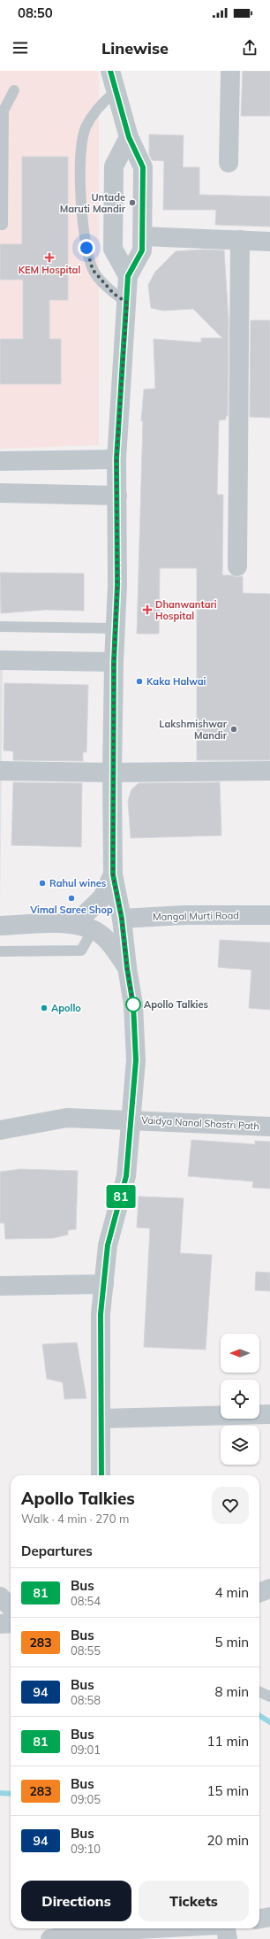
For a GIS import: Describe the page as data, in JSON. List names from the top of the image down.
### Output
{
  "streets": {
    "street": ["Mangal Murti Road", "Vaidya Nanal Shastri Path"]
  },
  "places": {
    "other": [
      "Untade Maruti Mandir",
      "Kaka Halwai",
      "Lakshmishwar Mandir",
      "Rahul wines",
      "Vimal Saree Shop",
      "Apollo Talkies",
      "Apollo"
    ],
    "health": ["KEM Hospital", "Dhanwantari Hospital"]
  },
  "lines": ["bus line 81"],
  "north": "left",
  "page": {
    "status": "08:50",
    "header": "Linewise",
    "on_map": "81",
    "heading": [
      ["Apollo Talkies", "Walk · 4 min · 270 m"],
      "Departures"
    ],
    "list": [
      {
        "mark": "81",
        "name": "Bus",
        "note": "08:54",
        "value": "4 min"
      },
      {
        "mark": "283",
        "name": "Bus",
        "note": "08:55",
        "value": "5 min"
      },
      {
        "mark": "94",
        "name": "Bus",
        "note": "08:58",
        "value": "8 min"
      },
      {
        "mark": "81",
        "name": "Bus",
        "note": "09:01",
        "value": "11 min"
      },
      {
        "mark": "283",
        "name": "Bus",
        "note": "09:05",
        "value": "15 min"
      },
      {
        "mark": "94",
        "name": "Bus",
        "note": "09:10",
        "value": "20 min"
      }
    ],
    "buttons": ["Directions", "Tickets"]
  }
}
